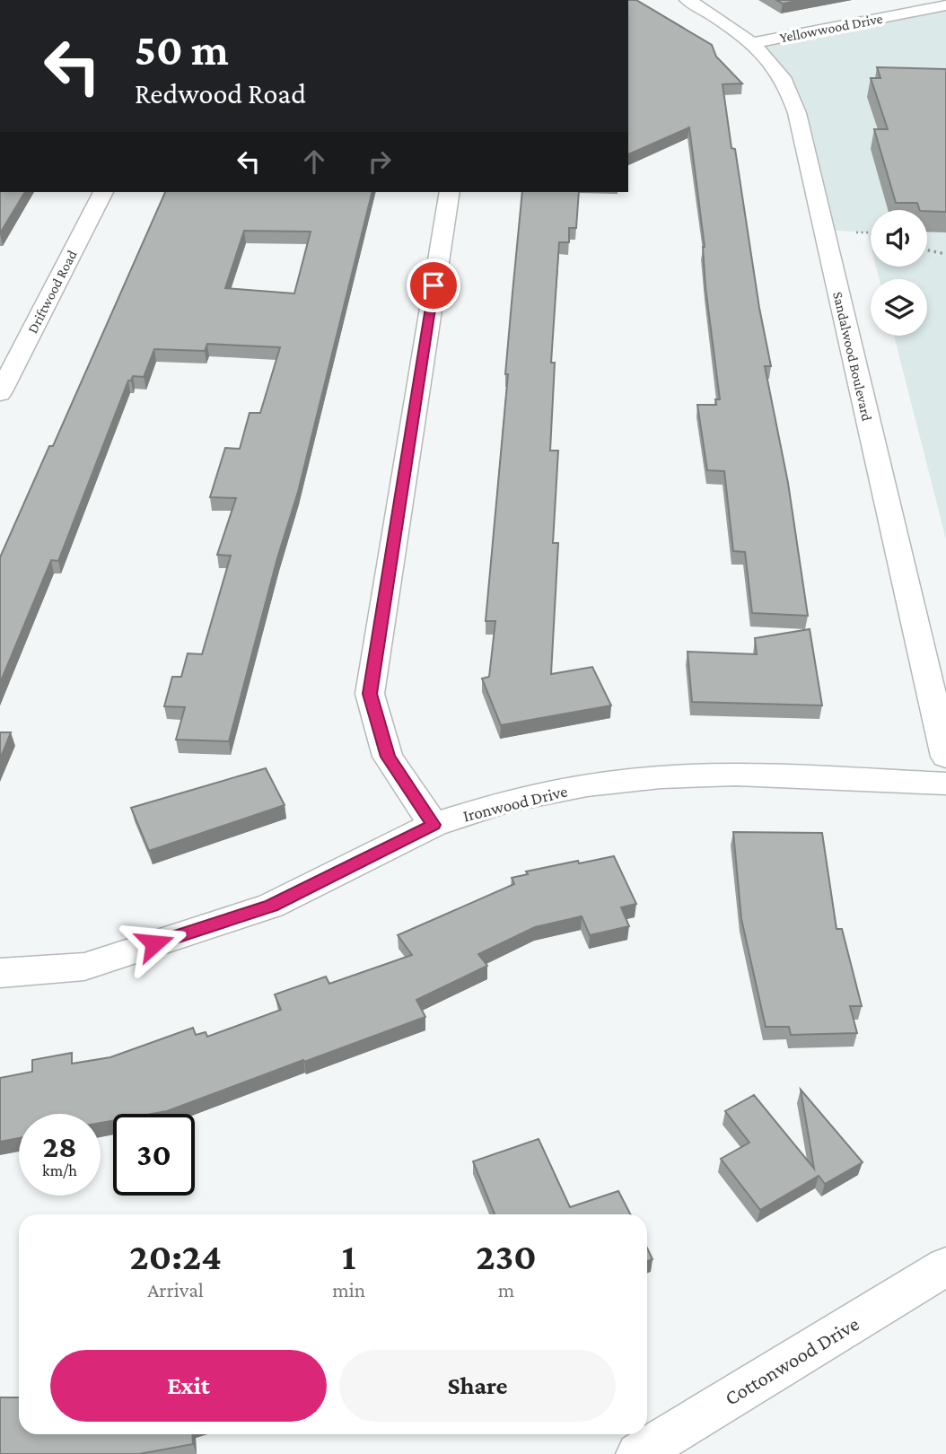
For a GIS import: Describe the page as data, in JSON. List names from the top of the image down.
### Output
{
  "streets": {
    "street": [
      "Yellowwood Drive",
      "Driftwood Road",
      "Sandalwood Boulevard",
      "Ironwood Drive",
      "Cottonwood Drive"
    ]
  },
  "crossings": [
    ["Yellowwood Drive", "Sandalwood Boulevard"]
  ],
  "page": {
    "turn": ["50 m", "Redwood Road"],
    "speed": "28 km/h",
    "limit": "30",
    "eta": [
      "20:24",
      "Arrival",
      "1",
      "min",
      "230",
      "m"
    ],
    "buttons": ["Exit", "Share"]
  }
}
